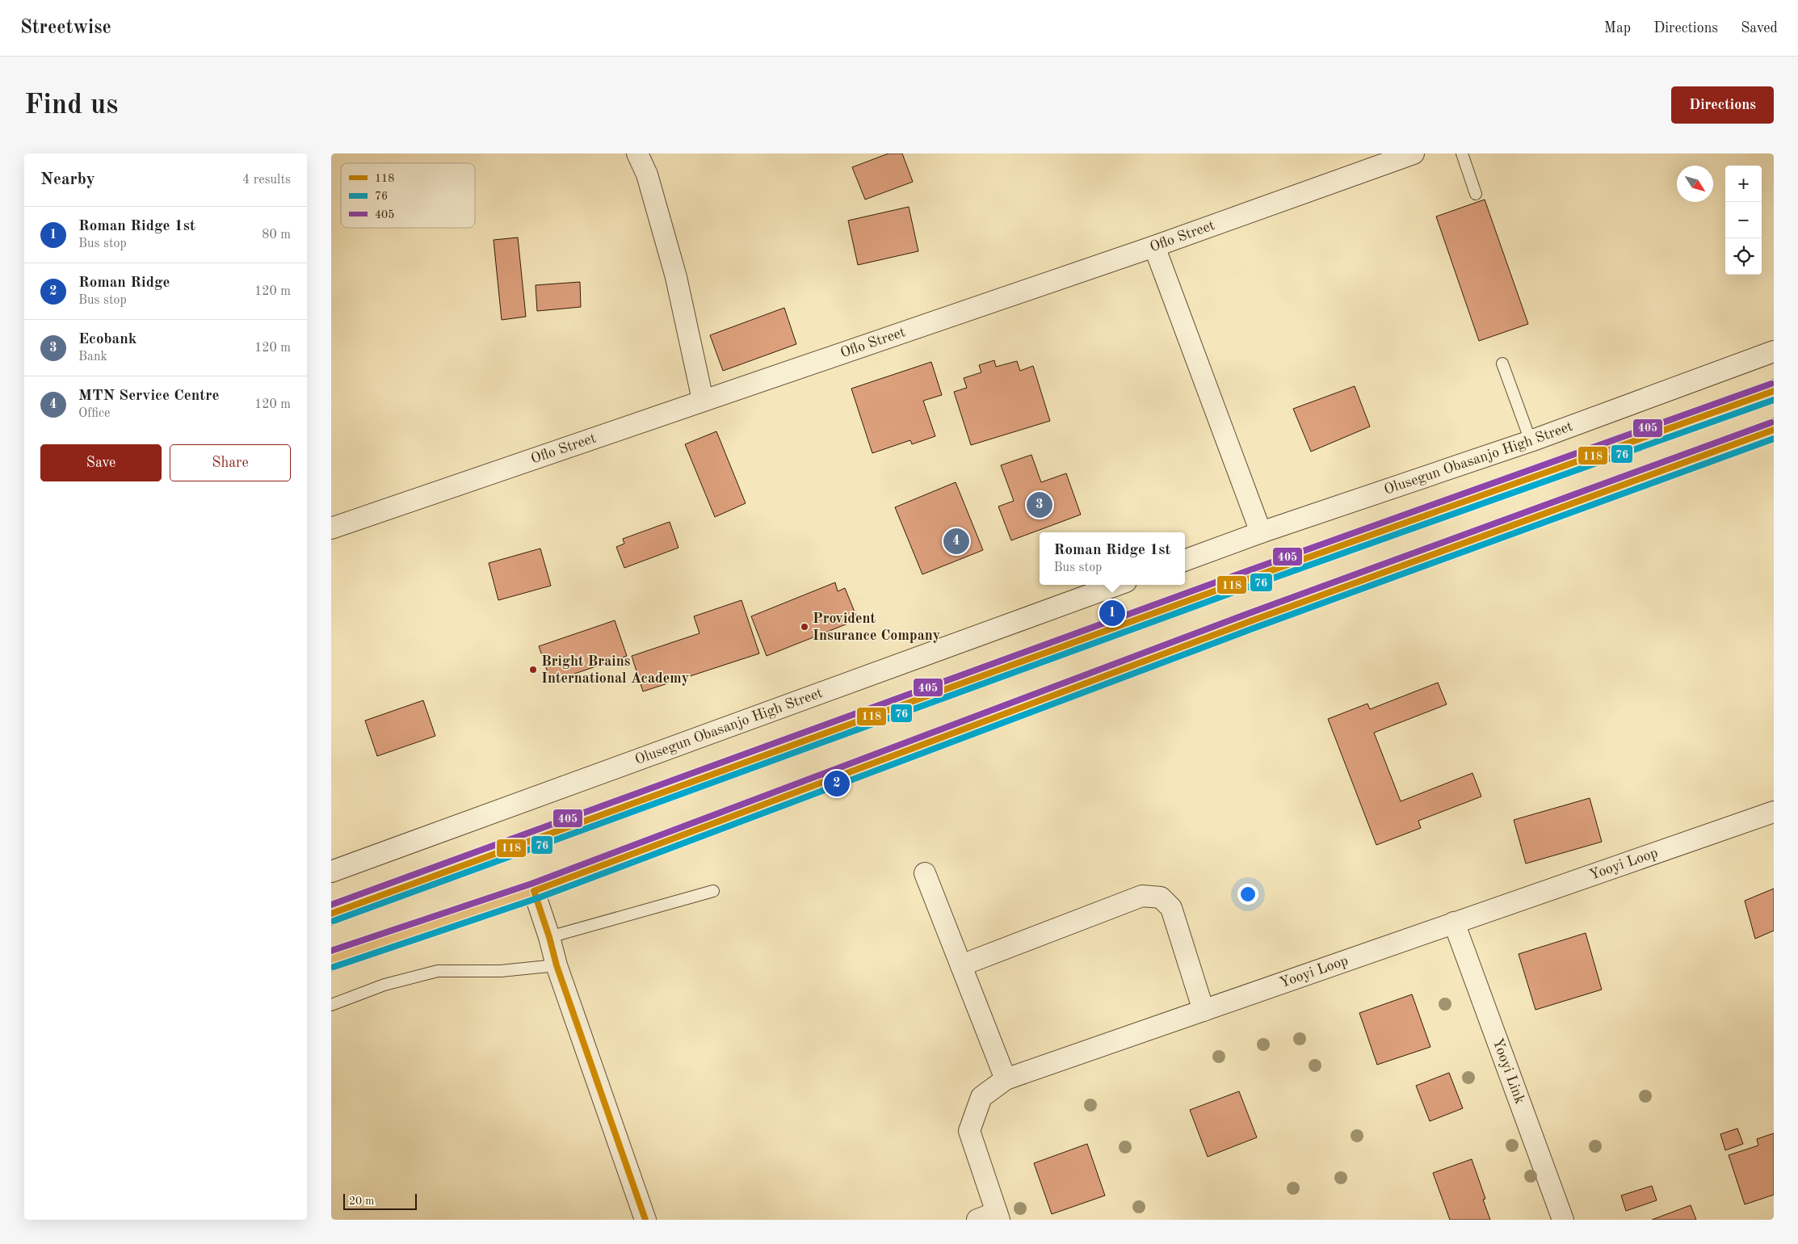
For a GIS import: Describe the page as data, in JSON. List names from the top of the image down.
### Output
{
  "streets": {
    "street": [
      "Oflo Street",
      "Olusegun Obasanjo High Street",
      "Yooyi Loop",
      "Yooyi Link"
    ]
  },
  "crossings": [
    ["Yooyi Loop", "Yooyi Link"]
  ],
  "places": ["Provident Insurance Company", "Bright Brains International Academy"],
  "lines": ["transit line 405", "transit line 118", "transit line 76"],
  "legend": ["118", "76", "405"],
  "scale_bar": "20 m",
  "north": "bottom right",
  "page": {
    "header": "Streetwise",
    "nav": ["Map", "Directions", "Saved"],
    "buttons": [
      "Directions",
      ["Save", "Share"]
    ],
    "title": "Find us",
    "heading": ["Nearby", "4 results"],
    "map_buttons": ["+", "−"],
    "list": [
      {
        "mark": "1",
        "name": "Roman Ridge 1st",
        "note": "Bus stop",
        "value": "80 m"
      },
      {
        "mark": "2",
        "name": "Roman Ridge",
        "note": "Bus stop",
        "value": "120 m"
      },
      {
        "mark": "3",
        "name": "Ecobank",
        "note": "Bank",
        "value": "120 m"
      },
      {
        "mark": "4",
        "name": "MTN Service Centre",
        "note": "Office",
        "value": "120 m"
      }
    ],
    "pins": [
      "3",
      "4",
      "1",
      "2"
    ],
    "popup": ["Roman Ridge 1st", "Bus stop"],
    "scale": "20 m"
  }
}
